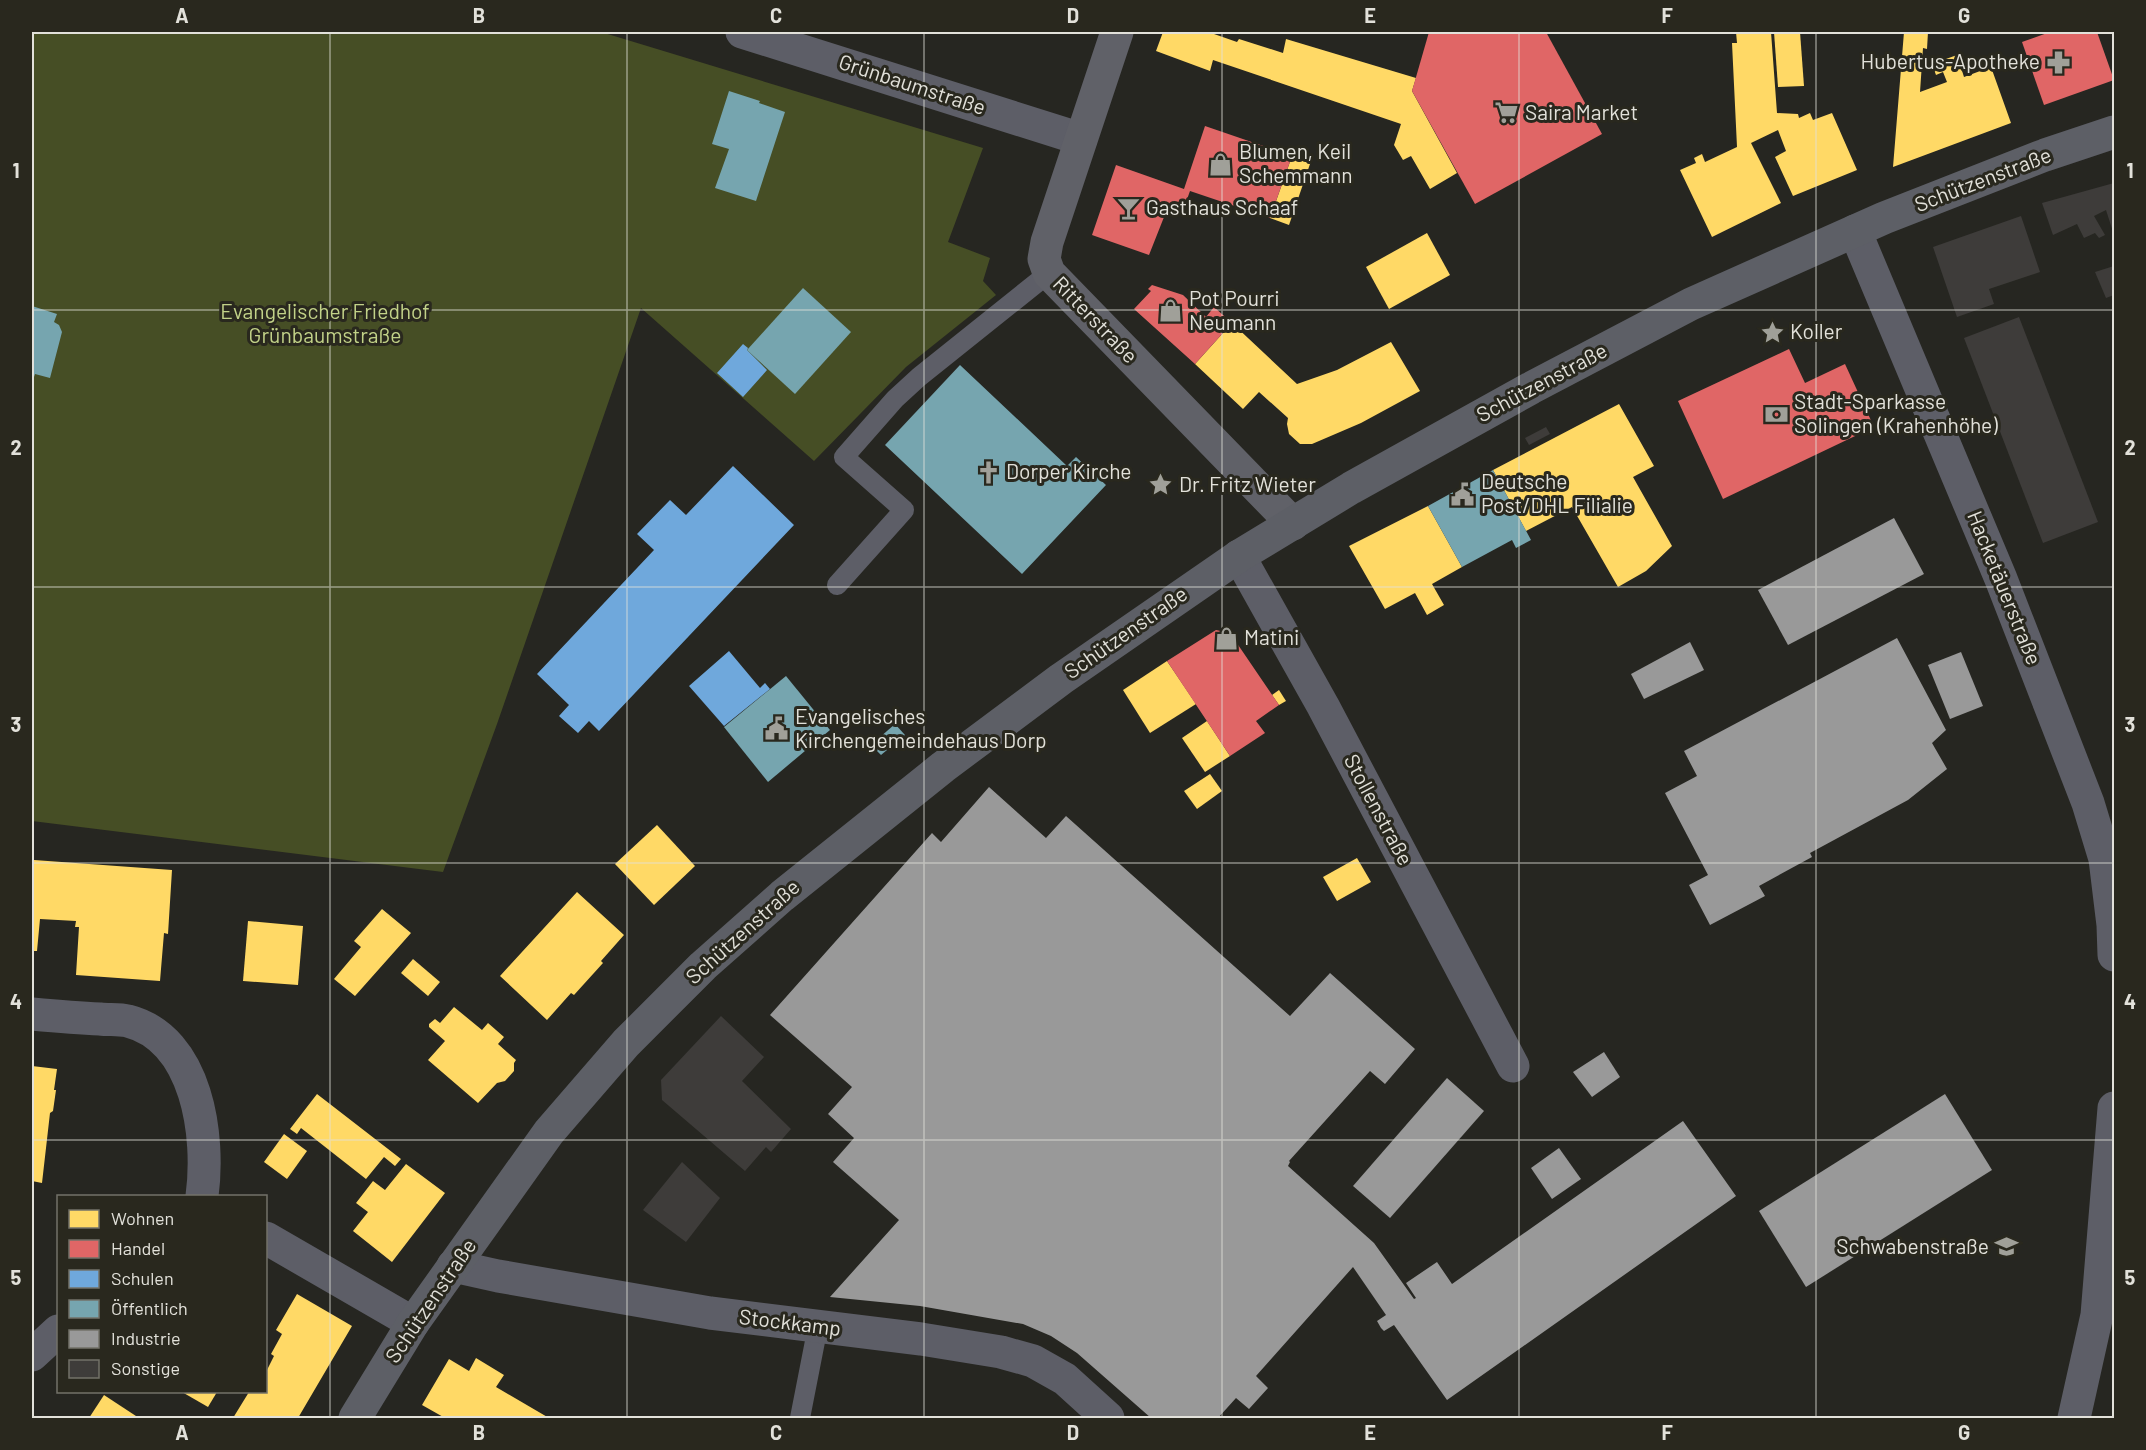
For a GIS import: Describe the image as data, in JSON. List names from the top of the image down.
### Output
{
  "streets": {
    "main road": ["Schützenstraße", "Ritterstraße"],
    "street": [
      "Grünbaumstraße",
      "Hacketäuerstraße",
      "Stollenstraße",
      "Stockkamp"
    ]
  },
  "crossings": [
    ["Grünbaumstraße", "Ritterstraße"],
    ["Schützenstraße", "Ritterstraße"],
    ["Schützenstraße", "Hacketäuerstraße"],
    ["Schützenstraße", "Stollenstraße"],
    ["Schützenstraße", "Stockkamp"]
  ],
  "parks": ["Evangelischer Friedhof Grünbaumstraße"],
  "places": {
    "pharmacy": ["Hubertus-Apotheke"],
    "supermarket": ["Saira Market"],
    "shop": ["Blumen, Keil Schemmann", "Pot Pourri Neumann", "Matini"],
    "bar": ["Gasthaus Schaaf"],
    "place": ["Koller", "Dr. Fritz Wieter"],
    "bank": ["Stadt-Sparkasse Solingen (Krahenhöhe)"],
    "church": ["Dorper Kirche"],
    "public building": ["Deutsche Post/DHL Filialie", "Evangelisches Kirchengemeindehaus Dorp"],
    "school or university": ["Schwabenstraße"]
  },
  "legend": [
    "Wohnen",
    "Handel",
    "Schulen",
    "Öffentlich",
    "Industrie",
    "Sonstige"
  ],
  "grid": {
    "columns": [
      "A",
      "B",
      "C",
      "D",
      "E",
      "F",
      "G"
    ],
    "rows": [
      "1",
      "2",
      "3",
      "4",
      "5"
    ]
  }
}
